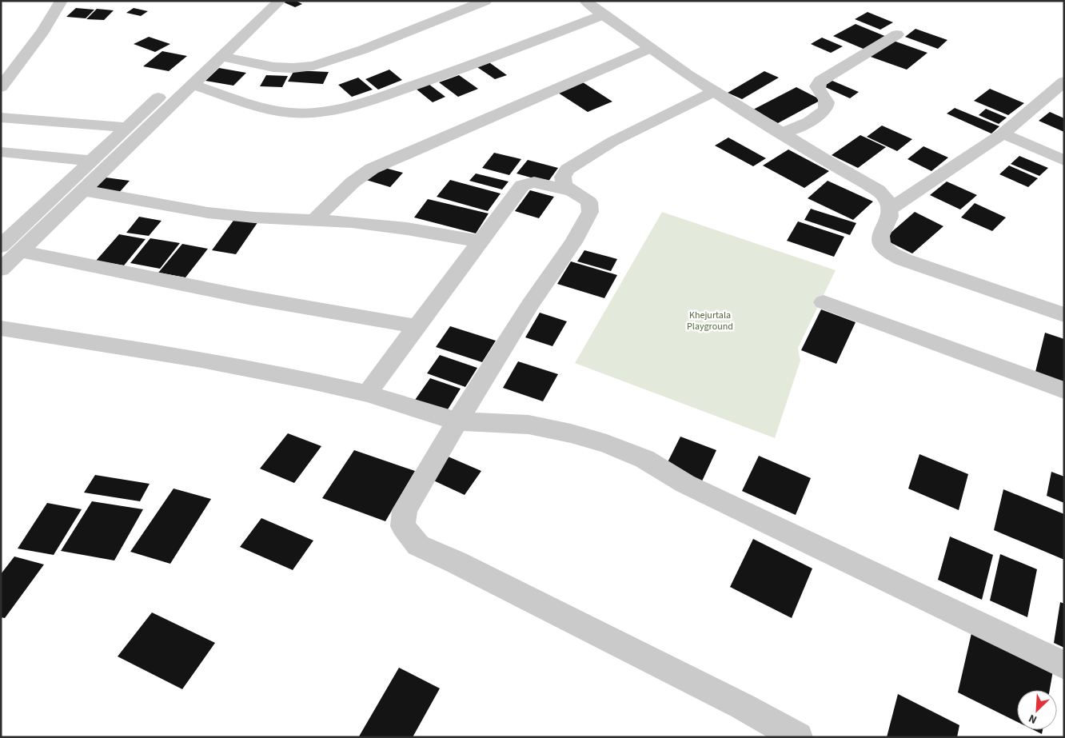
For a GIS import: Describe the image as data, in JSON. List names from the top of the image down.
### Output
{
  "parks": ["Khejurtala Playground"],
  "north": "bottom left"
}
